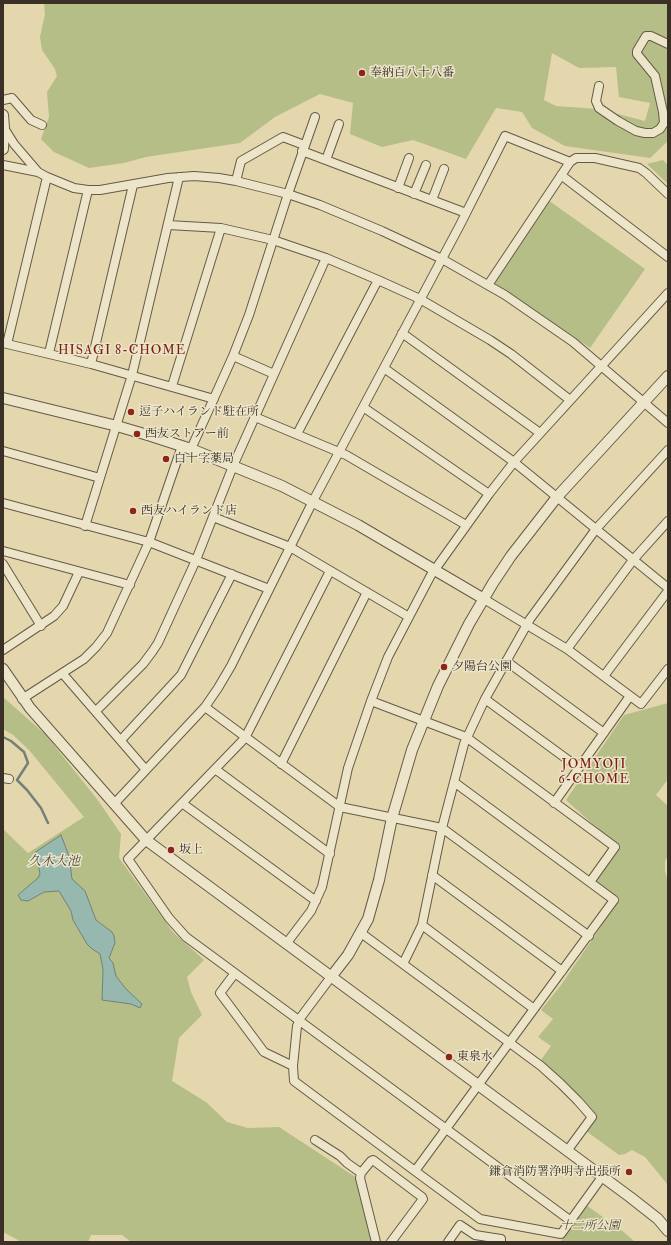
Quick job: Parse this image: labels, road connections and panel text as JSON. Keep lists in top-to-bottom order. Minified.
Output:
{"districts":["HISAGI 8-CHOME","JOMYOJI 6-CHOME"],"water":["久木大池"],"parks":["十二所公園"],"places":["奉納百八十八番","逗子ハイランド駐在所","西友ストアー前","白十字薬局","西友ハイランド店","夕陽台公園","坂上","東泉水","鎌倉消防署浄明寺出張所"]}
